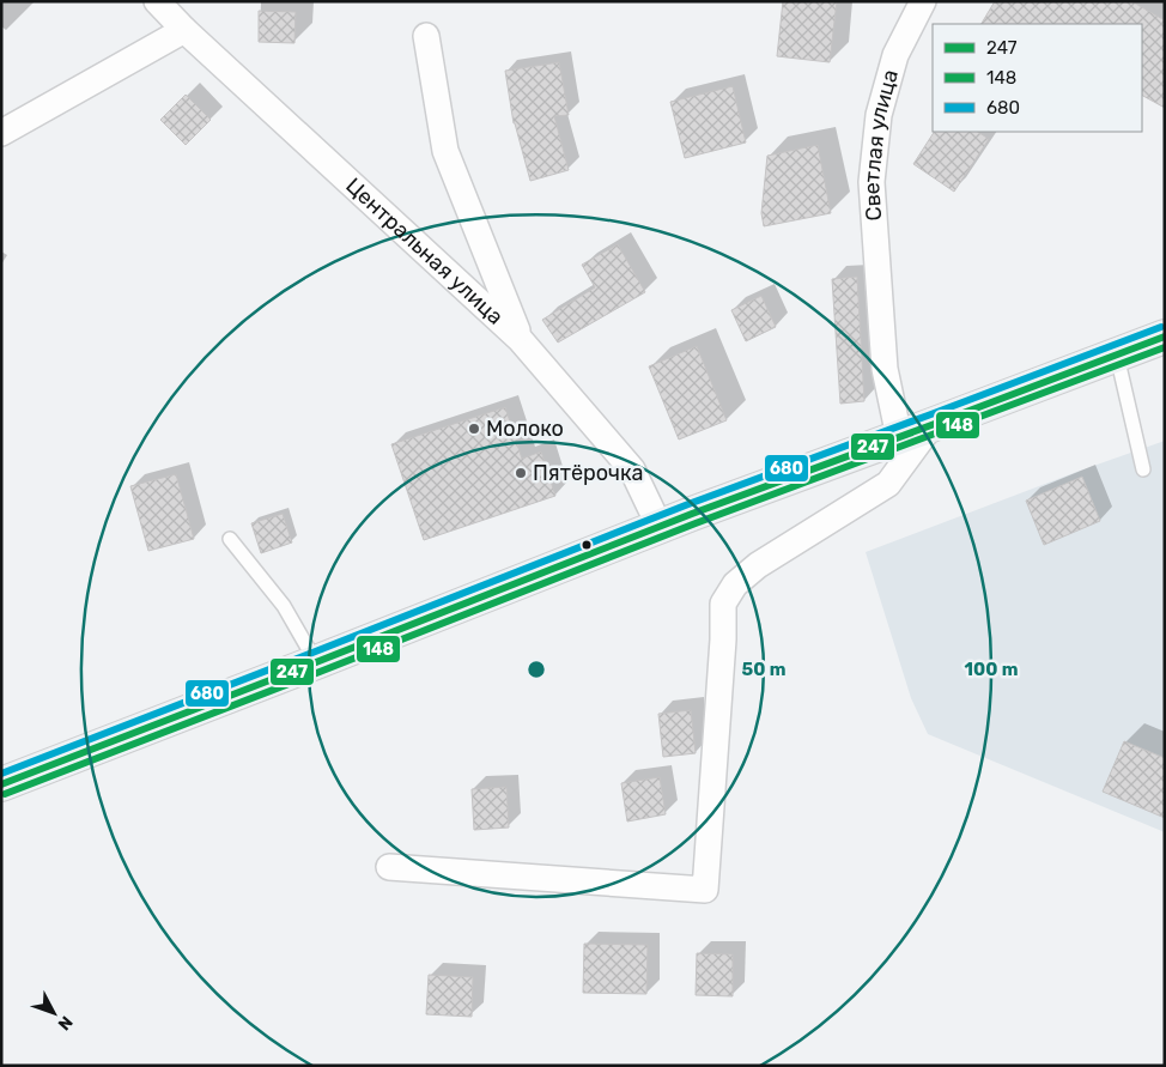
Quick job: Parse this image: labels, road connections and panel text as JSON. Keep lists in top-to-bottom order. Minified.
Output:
{"streets":{"street":["Светлая улица","Центральная улица"]},"places":["Молоко","Пятёрочка"],"lines":["transit line 680","transit line 247","transit line 148"],"legend":["247","148","680"],"north":"bottom right","rings":["50 m","100 m"]}
